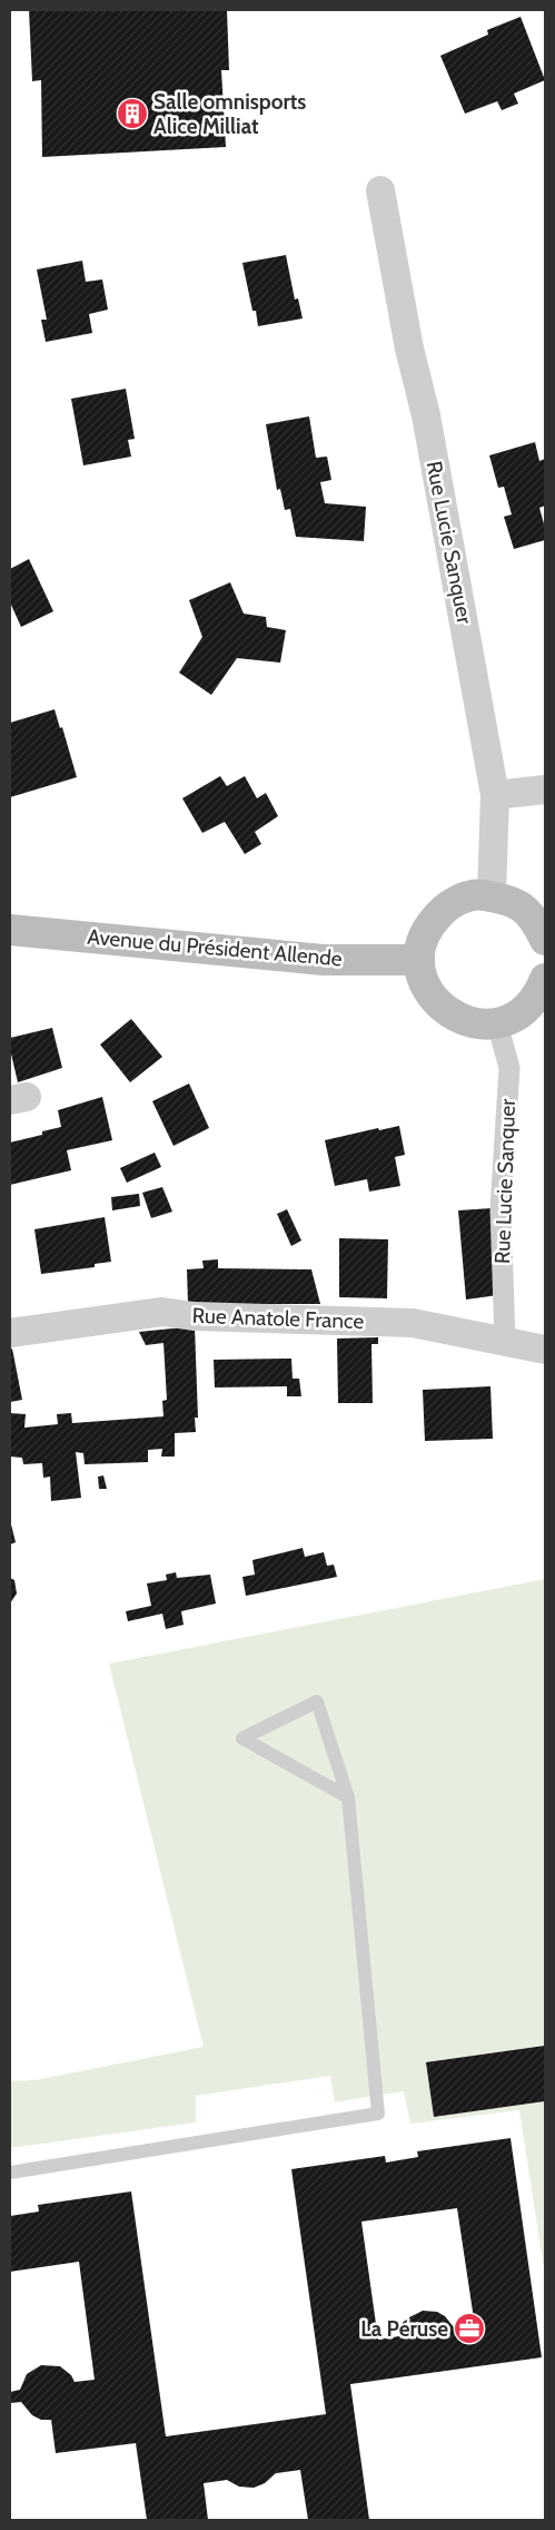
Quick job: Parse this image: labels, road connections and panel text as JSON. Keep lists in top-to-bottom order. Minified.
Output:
{"streets":{"main road":["Avenue du Président Allende"],"street":["Rue Lucie Sanquer","Rue Anatole France"]},"crossings":[["Rue Lucie Sanquer","Rue Anatole France"]],"places":{"building":["Salle omnisports Alice Milliat"],"office":["La Péruse"]}}
